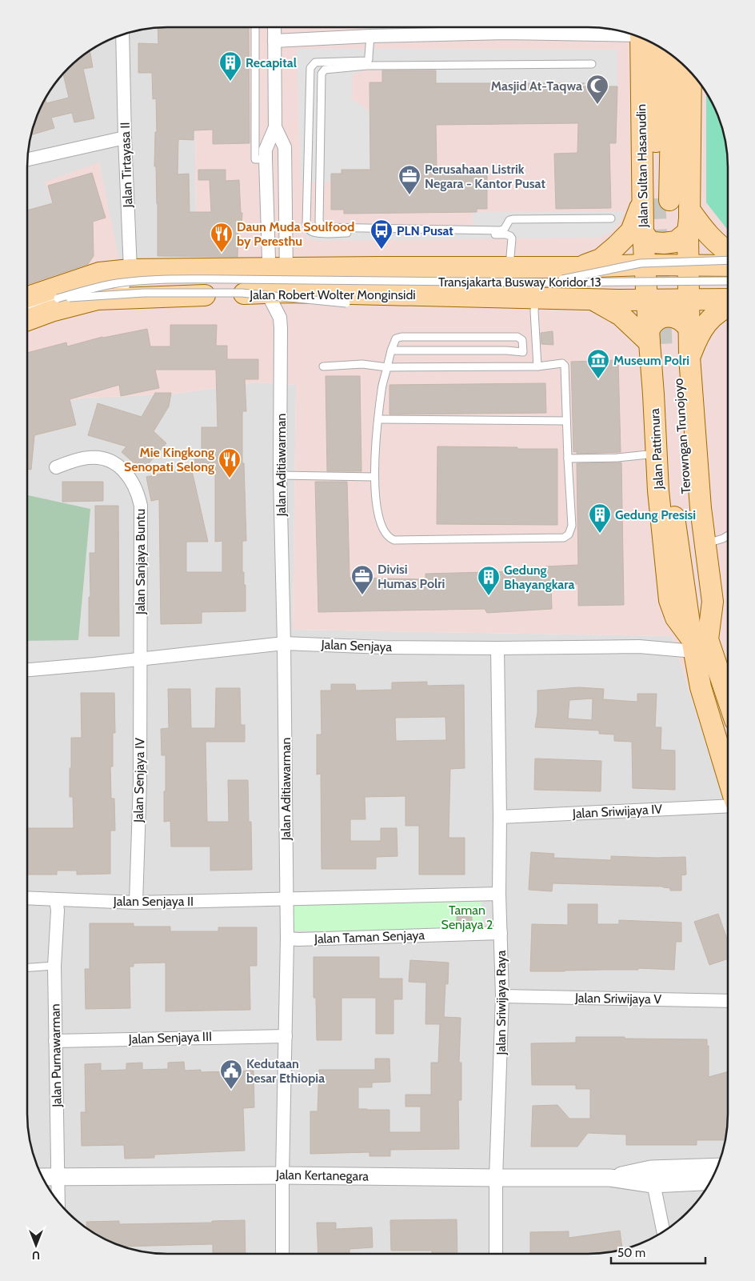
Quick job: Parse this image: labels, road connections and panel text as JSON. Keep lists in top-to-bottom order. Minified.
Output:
{"streets":{"main road":["Jalan Sultan Hasanudin","Jalan Robert Wolter Monginsidi","Terowngan Trunojoyo","Jalan Pattimura"],"street":["Jalan Tirtayasa II","Jalan Aditiawarman","Jalan Sanjaya Buntu","Jalan Senjaya","Jalan Senjaya IV","Jalan Sriwijaya IV","Jalan Senjaya II","Jalan Taman Senjaya","Jalan Sriwijaya V","Jalan Sriwijaya Raya","Jalan Senjaya III","Jalan Purnawarman","Jalan Kertanegara"],"lane":["Transjakarta Busway Koridor 13"]},"crossings":[["Jalan Tirtayasa II","Jalan Robert Wolter Monginsidi"],["Jalan Sultan Hasanudin","Jalan Robert Wolter Monginsidi"],["Jalan Sultan Hasanudin","Jalan Pattimura"],["Transjakarta Busway Koridor 13","Jalan Robert Wolter Monginsidi"],["Jalan Robert Wolter Monginsidi","Jalan Pattimura"],["Jalan Robert Wolter Monginsidi","Jalan Aditiawarman"],["Terowngan Trunojoyo","Jalan Pattimura"],["Terowngan Trunojoyo","Jalan Senjaya"],["Jalan Pattimura","Jalan Senjaya"],["Jalan Aditiawarman","Jalan Senjaya"],["Jalan Aditiawarman","Jalan Senjaya II"],["Jalan Aditiawarman","Jalan Taman Senjaya"],["Jalan Aditiawarman","Jalan Senjaya III"],["Jalan Aditiawarman","Jalan Kertanegara"],["Jalan Sanjaya Buntu","Jalan Senjaya"],["Jalan Sanjaya Buntu","Jalan Senjaya IV"],["Jalan Senjaya","Jalan Senjaya IV"],["Jalan Senjaya","Jalan Sriwijaya Raya"],["Jalan Senjaya IV","Jalan Senjaya II"],["Jalan Sriwijaya IV","Jalan Sriwijaya Raya"],["Jalan Senjaya II","Jalan Purnawarman"],["Jalan Taman Senjaya","Jalan Sriwijaya Raya"],["Jalan Sriwijaya V","Jalan Sriwijaya Raya"],["Jalan Sriwijaya Raya","Jalan Kertanegara"],["Jalan Senjaya III","Jalan Purnawarman"],["Jalan Purnawarman","Jalan Kertanegara"]],"parks":["Taman Senjaya 2"],"places":{"building":["Recapital","Gedung Presisi","Gedung Bhayangkara"],"mosque":["Masjid At-Taqwa"],"office":["Perusahaan Listrik Negara - Kantor Pusat","Divisi Humas Polri"],"bus stop":["PLN Pusat"],"restaurant":["Daun Muda Soulfood by Peresthu","Mie Kingkong Senopati Selong"],"museum":["Museum Polri"],"public building":["Kedutaan besar Ethiopia"]},"scale_bar":"50 m","north":"bottom"}
